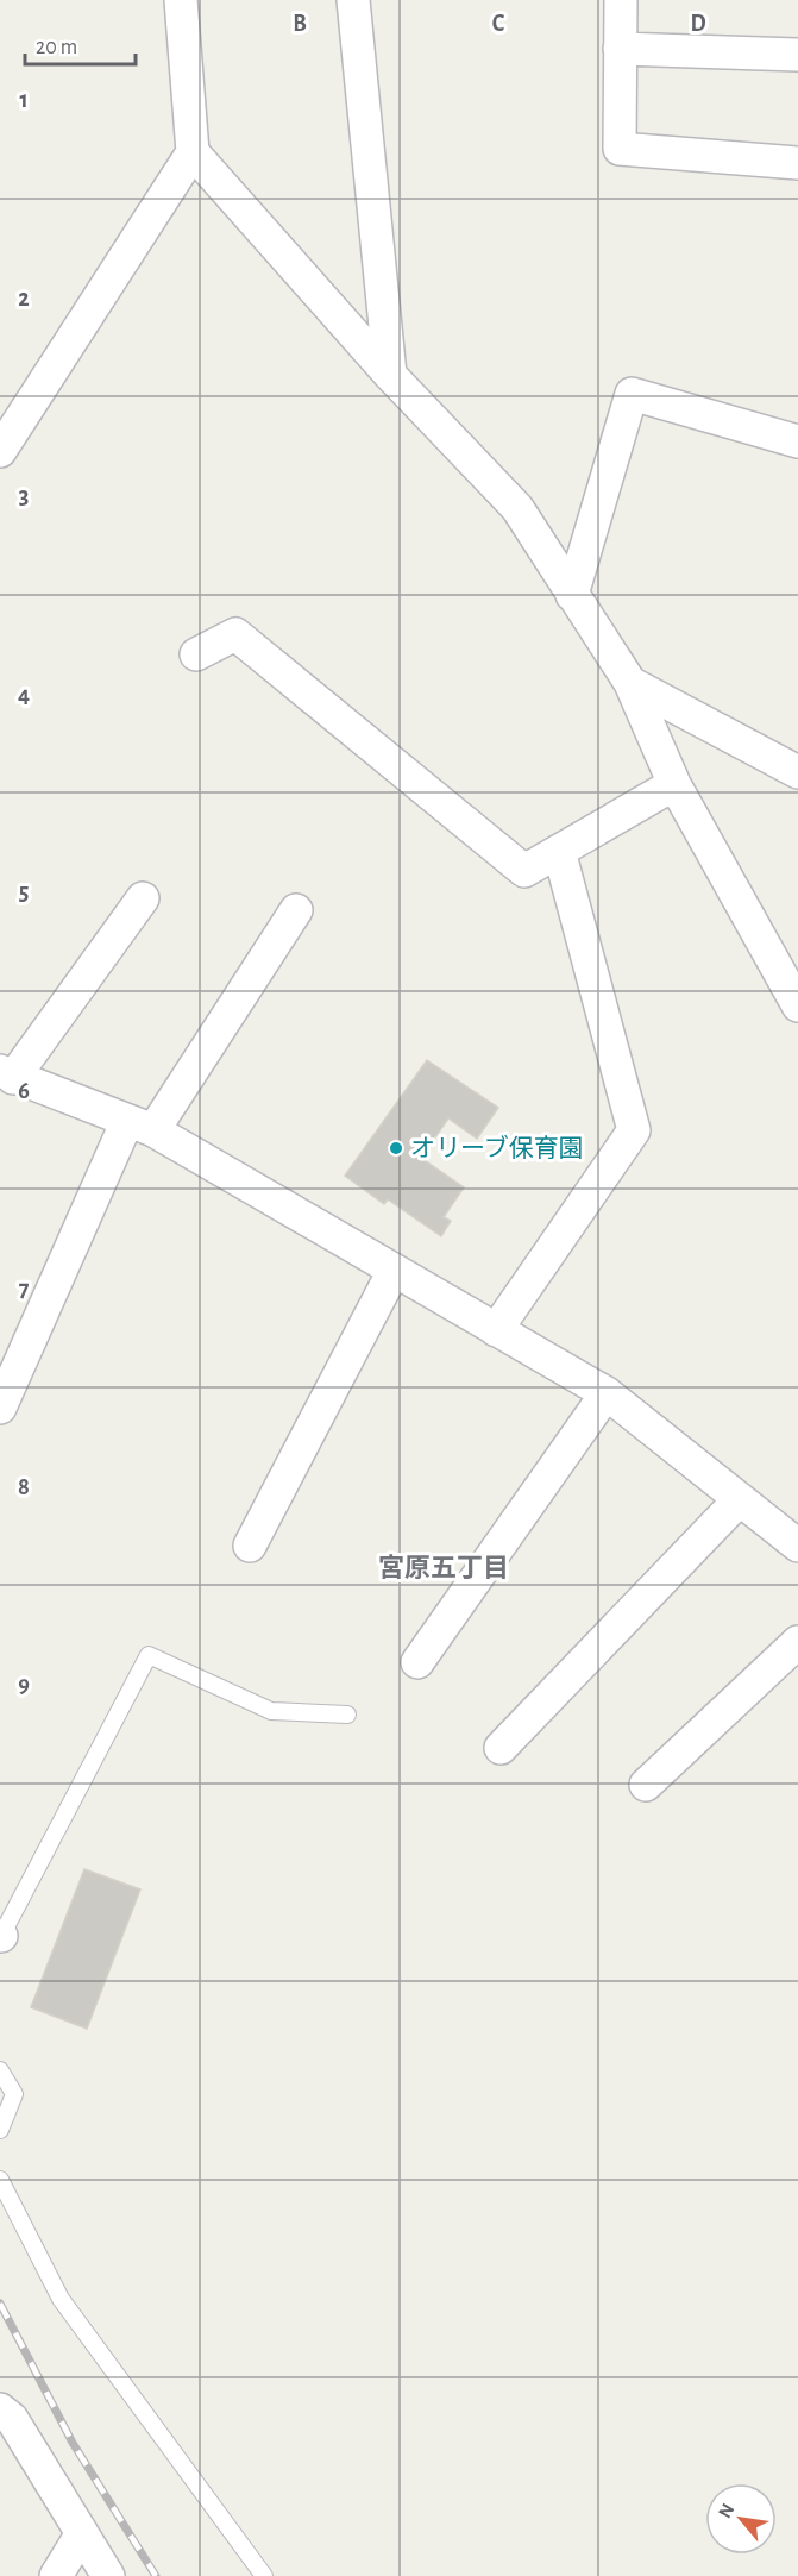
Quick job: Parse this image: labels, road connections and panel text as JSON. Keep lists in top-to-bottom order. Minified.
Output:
{"districts":["宮原五丁目"],"places":["オリーブ保育園"],"scale_bar":"20 m","north":"top left","grid":{"columns":["B","C","D"],"rows":["1","2","3","4","5","6","7","8","9"]}}
